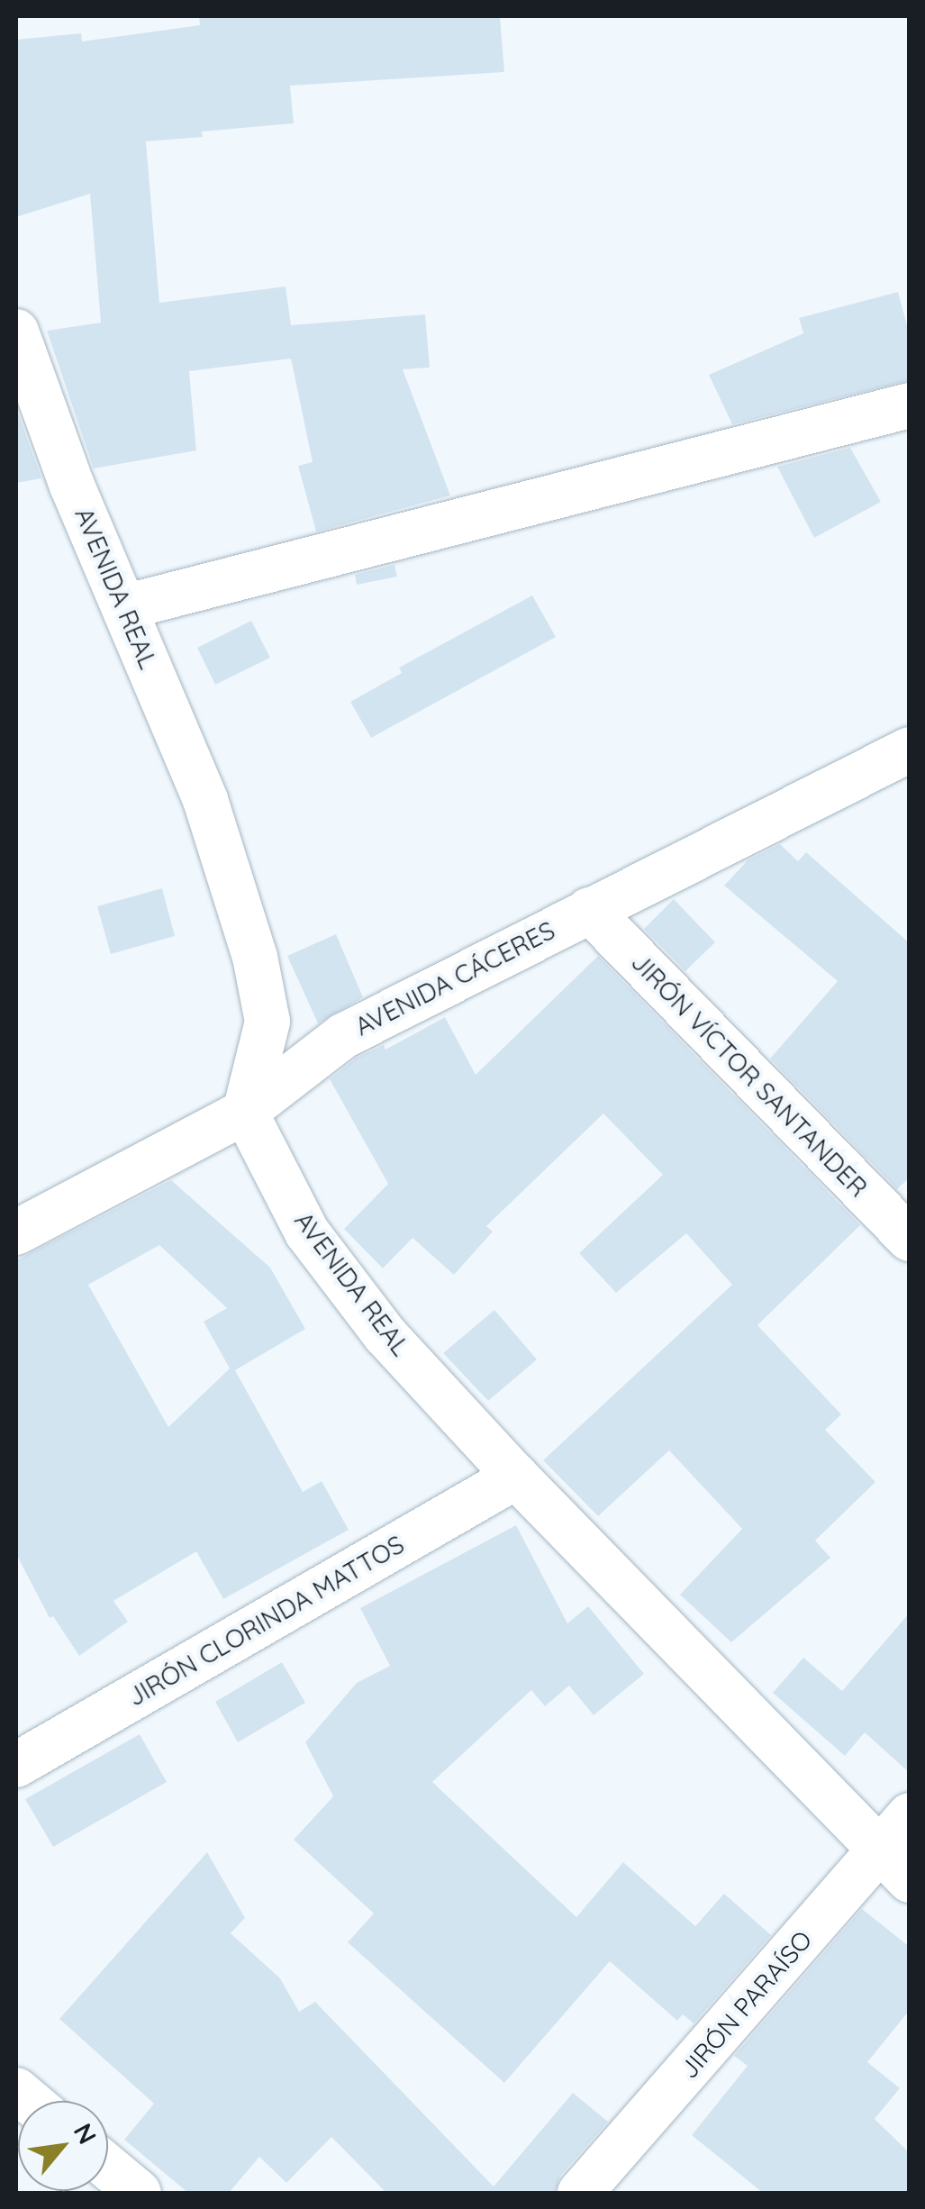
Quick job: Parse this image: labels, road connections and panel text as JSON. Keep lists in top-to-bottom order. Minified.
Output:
{"streets":{"street":["AVENIDA REAL","AVENIDA CÁCERES","JIRÓN VÍCTOR SANTANDER","JIRÓN CLORINDA MATTOS","JIRÓN PARAÍSO"]},"crossings":[["AVENIDA REAL","AVENIDA CÁCERES"],["AVENIDA REAL","JIRÓN CLORINDA MATTOS"],["AVENIDA REAL","JIRÓN PARAÍSO"],["AVENIDA CÁCERES","JIRÓN VÍCTOR SANTANDER"]],"north":"top right"}
